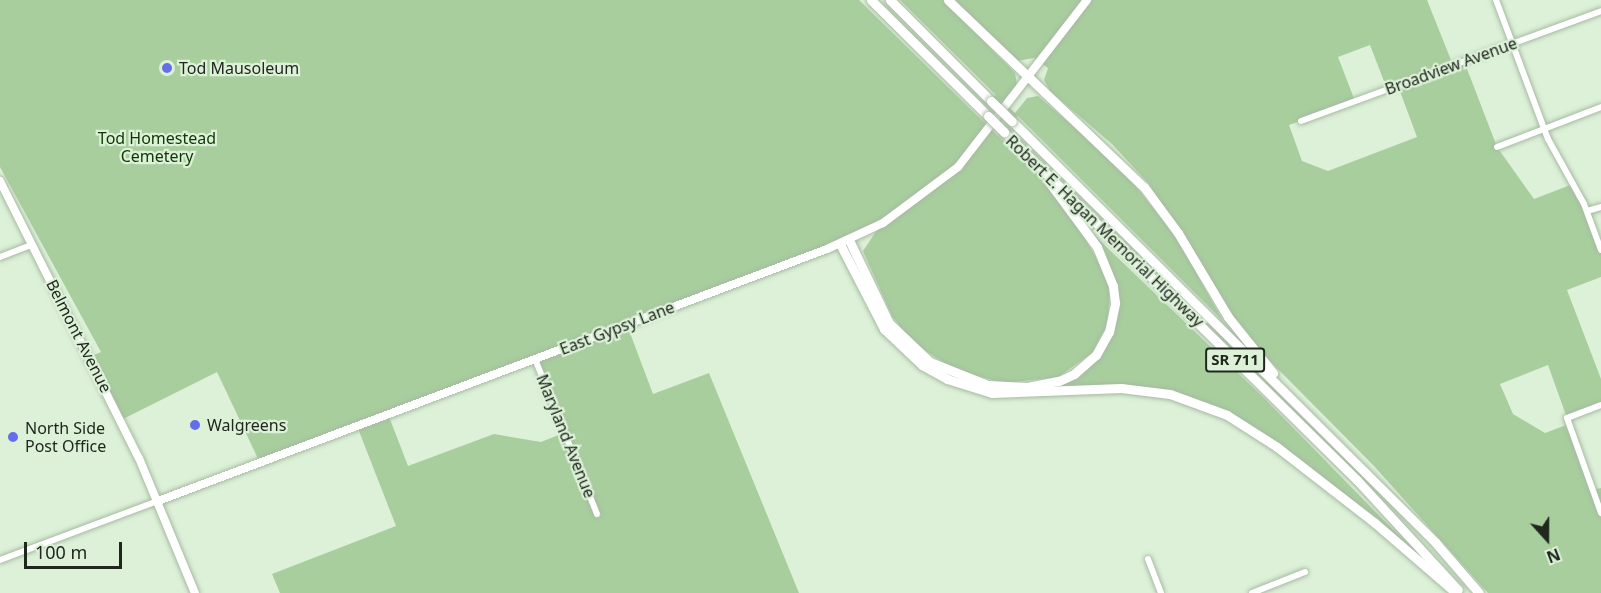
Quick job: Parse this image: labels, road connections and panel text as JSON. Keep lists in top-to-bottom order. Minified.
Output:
{"streets":{"highway":["Robert E. Hagan Memorial Highway","SR 711"],"main road":["East Gypsy Lane","Belmont Avenue"],"street":["Broadview Avenue","Maryland Avenue"]},"crossings":[["East Gypsy Lane","Belmont Avenue"],["East Gypsy Lane","Maryland Avenue"]],"parks":["Tod Homestead Cemetery"],"places":["Tod Mausoleum","Walgreens","North Side Post Office"],"scale_bar":"100 m","north":"bottom"}
